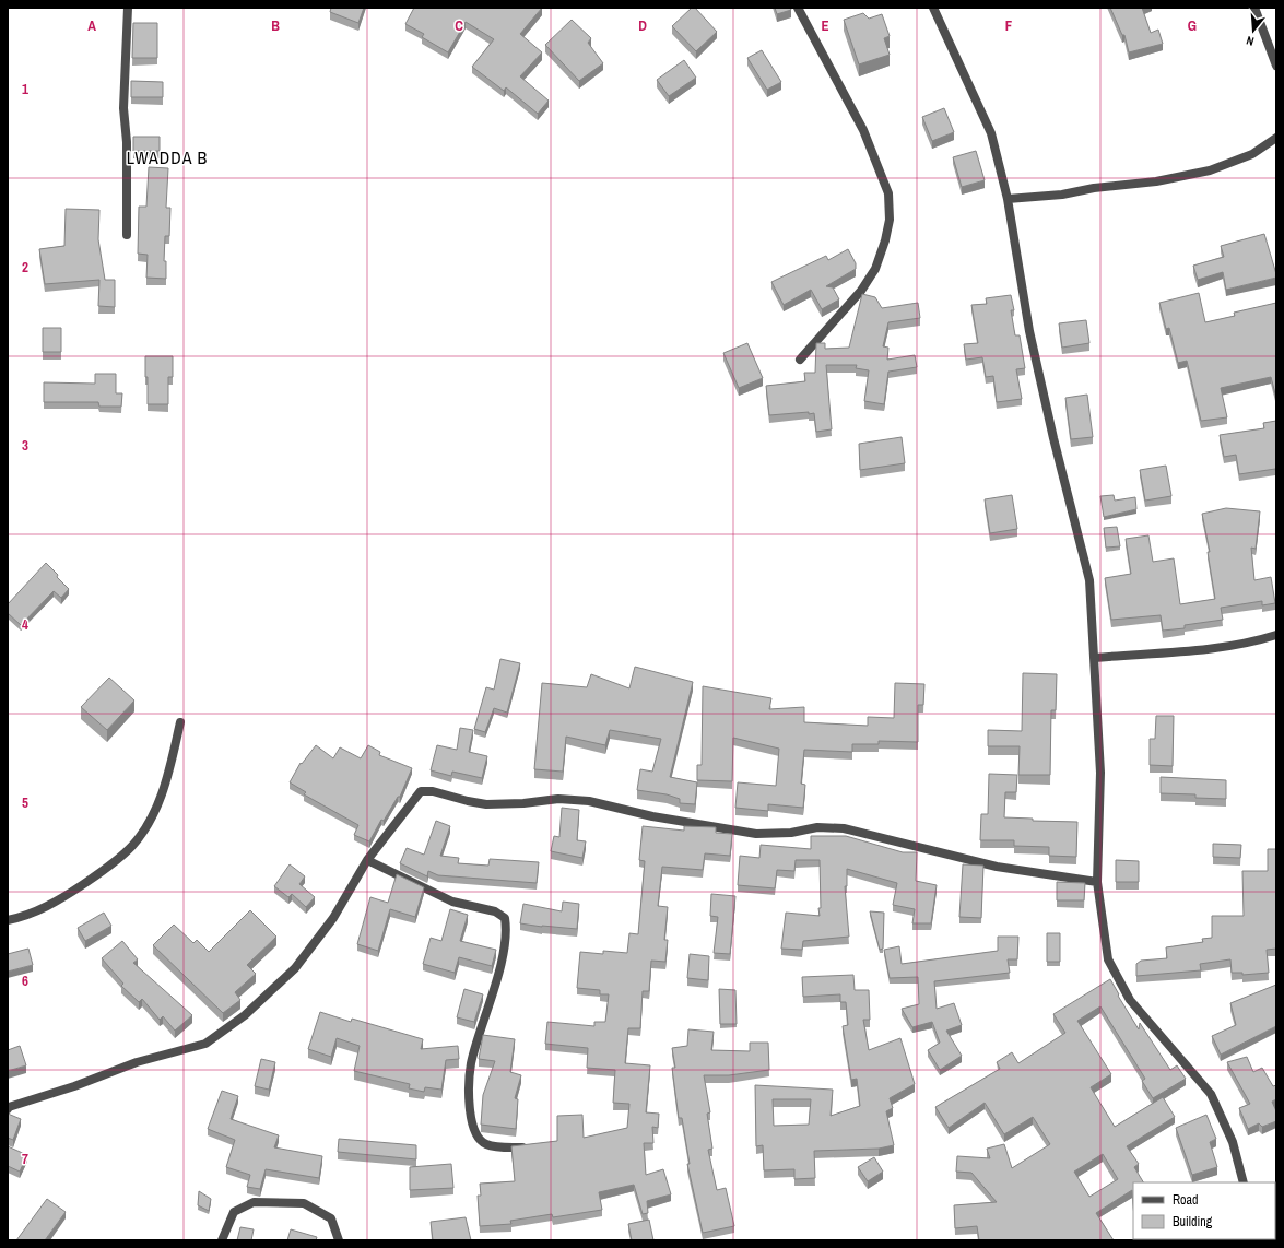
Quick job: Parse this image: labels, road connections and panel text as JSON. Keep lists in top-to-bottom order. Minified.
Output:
{"districts":["LWADDA B"],"legend":["Road","Building"],"north":"bottom","grid":{"columns":["A","B","C","D","E","F","G"],"rows":["1","2","3","4","5","6","7"]}}
